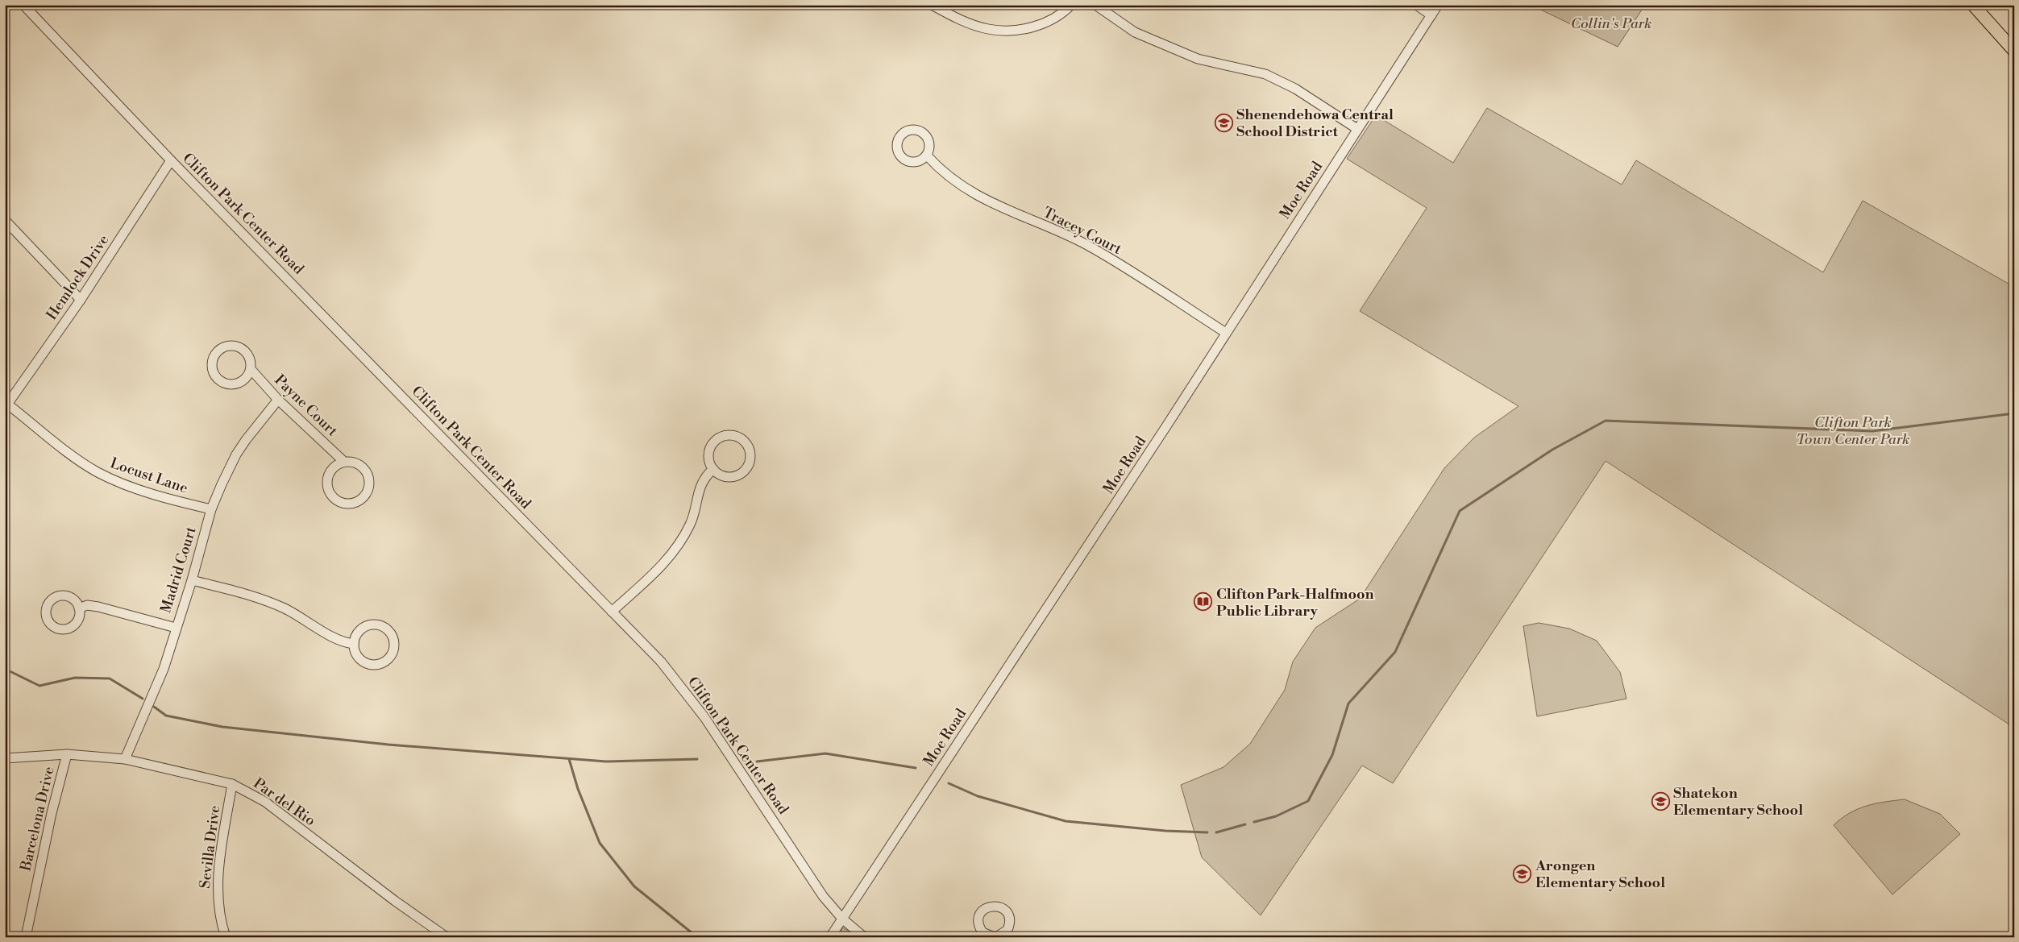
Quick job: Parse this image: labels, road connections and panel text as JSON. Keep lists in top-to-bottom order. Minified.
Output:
{"streets":{"street":["Moe Road","Clifton Park Center Road","Tracey Court","Hemlock Drive","Payne Court","Locust Lane","Madrid Court","Par del Rio","Barcelona Drive","Sevilla Drive"]},"crossings":[["Moe Road","Clifton Park Center Road"],["Moe Road","Tracey Court"],["Clifton Park Center Road","Hemlock Drive"],["Hemlock Drive","Locust Lane"],["Payne Court","Madrid Court"],["Locust Lane","Madrid Court"],["Madrid Court","Par del Rio"],["Par del Rio","Barcelona Drive"],["Par del Rio","Sevilla Drive"]],"parks":["Collin's Park","Clifton Park Town Center Park"],"places":{"school or university":["Shenendehowa Central School District","Shatekon Elementary School","Arongen Elementary School"],"library":["Clifton Park-Halfmoon Public Library"]}}
